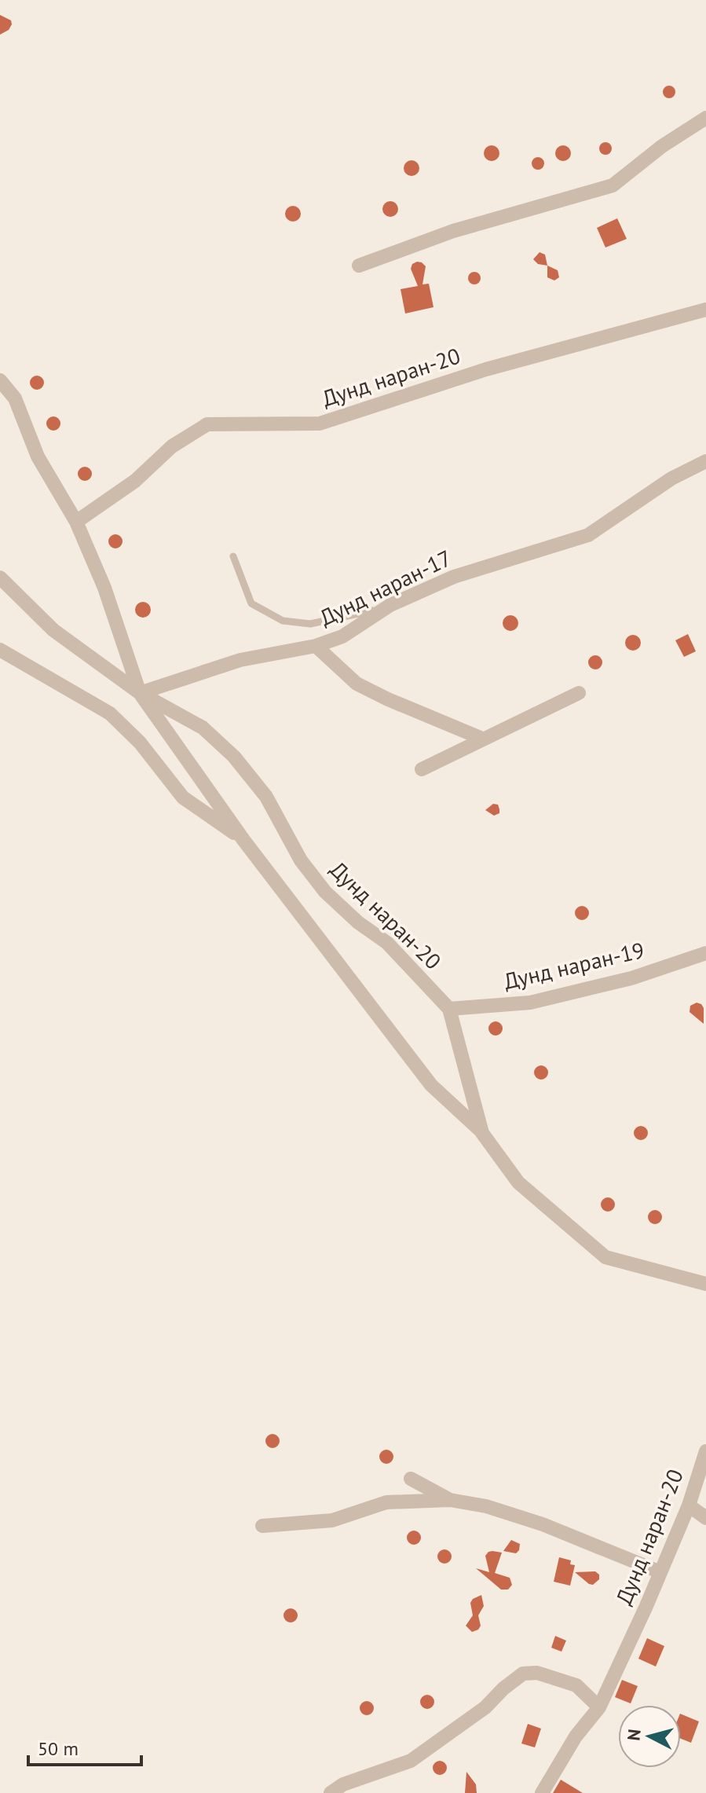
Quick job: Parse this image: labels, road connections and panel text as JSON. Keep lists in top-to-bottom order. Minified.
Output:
{"streets":{"street":["Дунд наран-20","Дунд наран-17","Дунд наран-19"]},"crossings":[["Дунд наран-20","Дунд наран-17"],["Дунд наран-20","Дунд наран-19"]],"scale_bar":"50 m","north":"left"}
